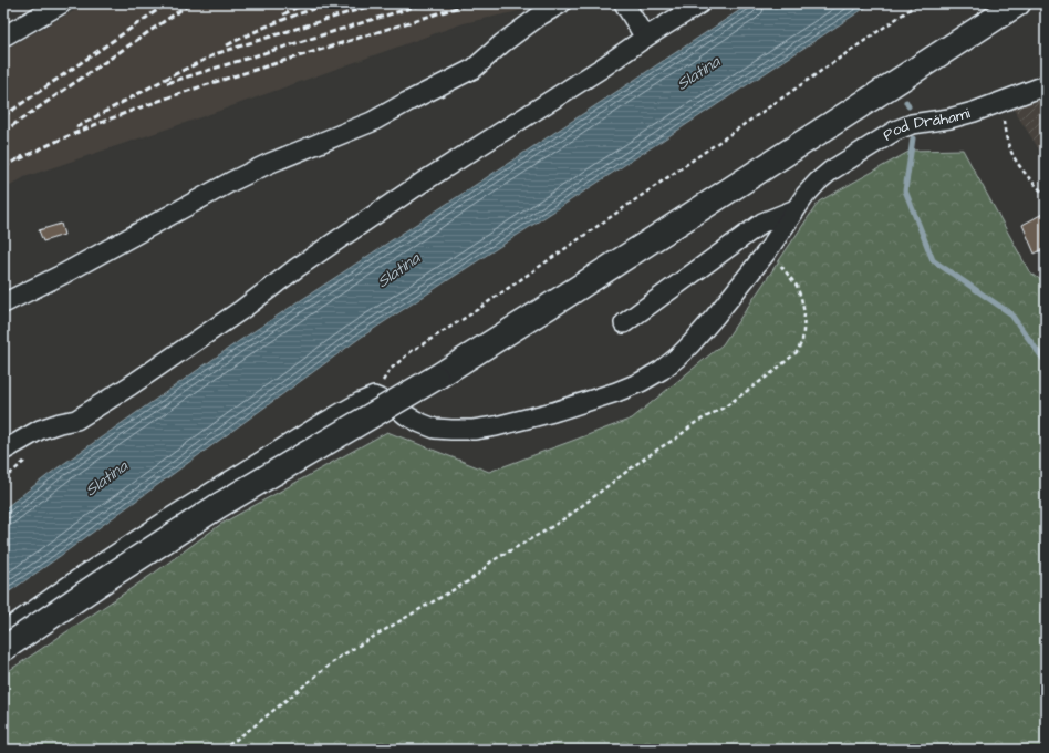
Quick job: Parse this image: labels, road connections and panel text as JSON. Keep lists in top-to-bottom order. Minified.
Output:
{"streets":{"street":["Pod Dráhami"]},"water":["Slatina"]}
